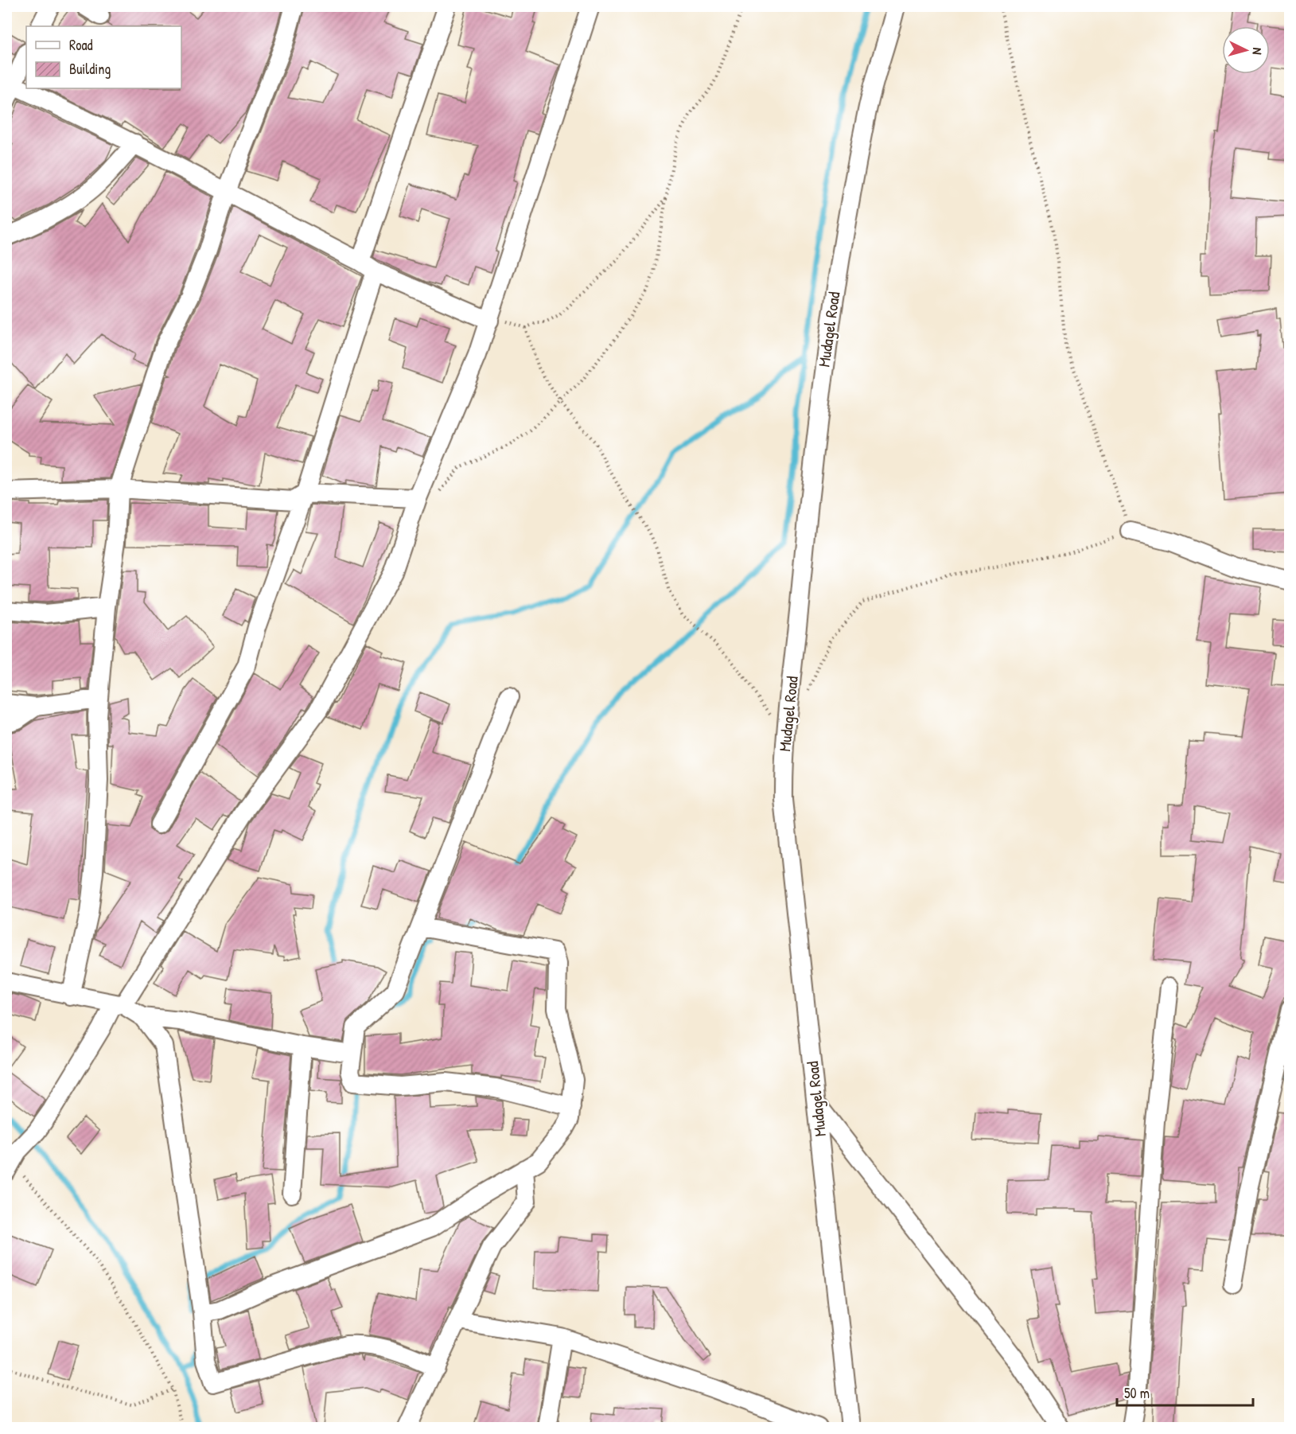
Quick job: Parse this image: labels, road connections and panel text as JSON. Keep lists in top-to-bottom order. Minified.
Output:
{"streets":{"street":["Mudagel Road"]},"legend":["Road","Building"],"scale_bar":"50 m","north":"right"}
